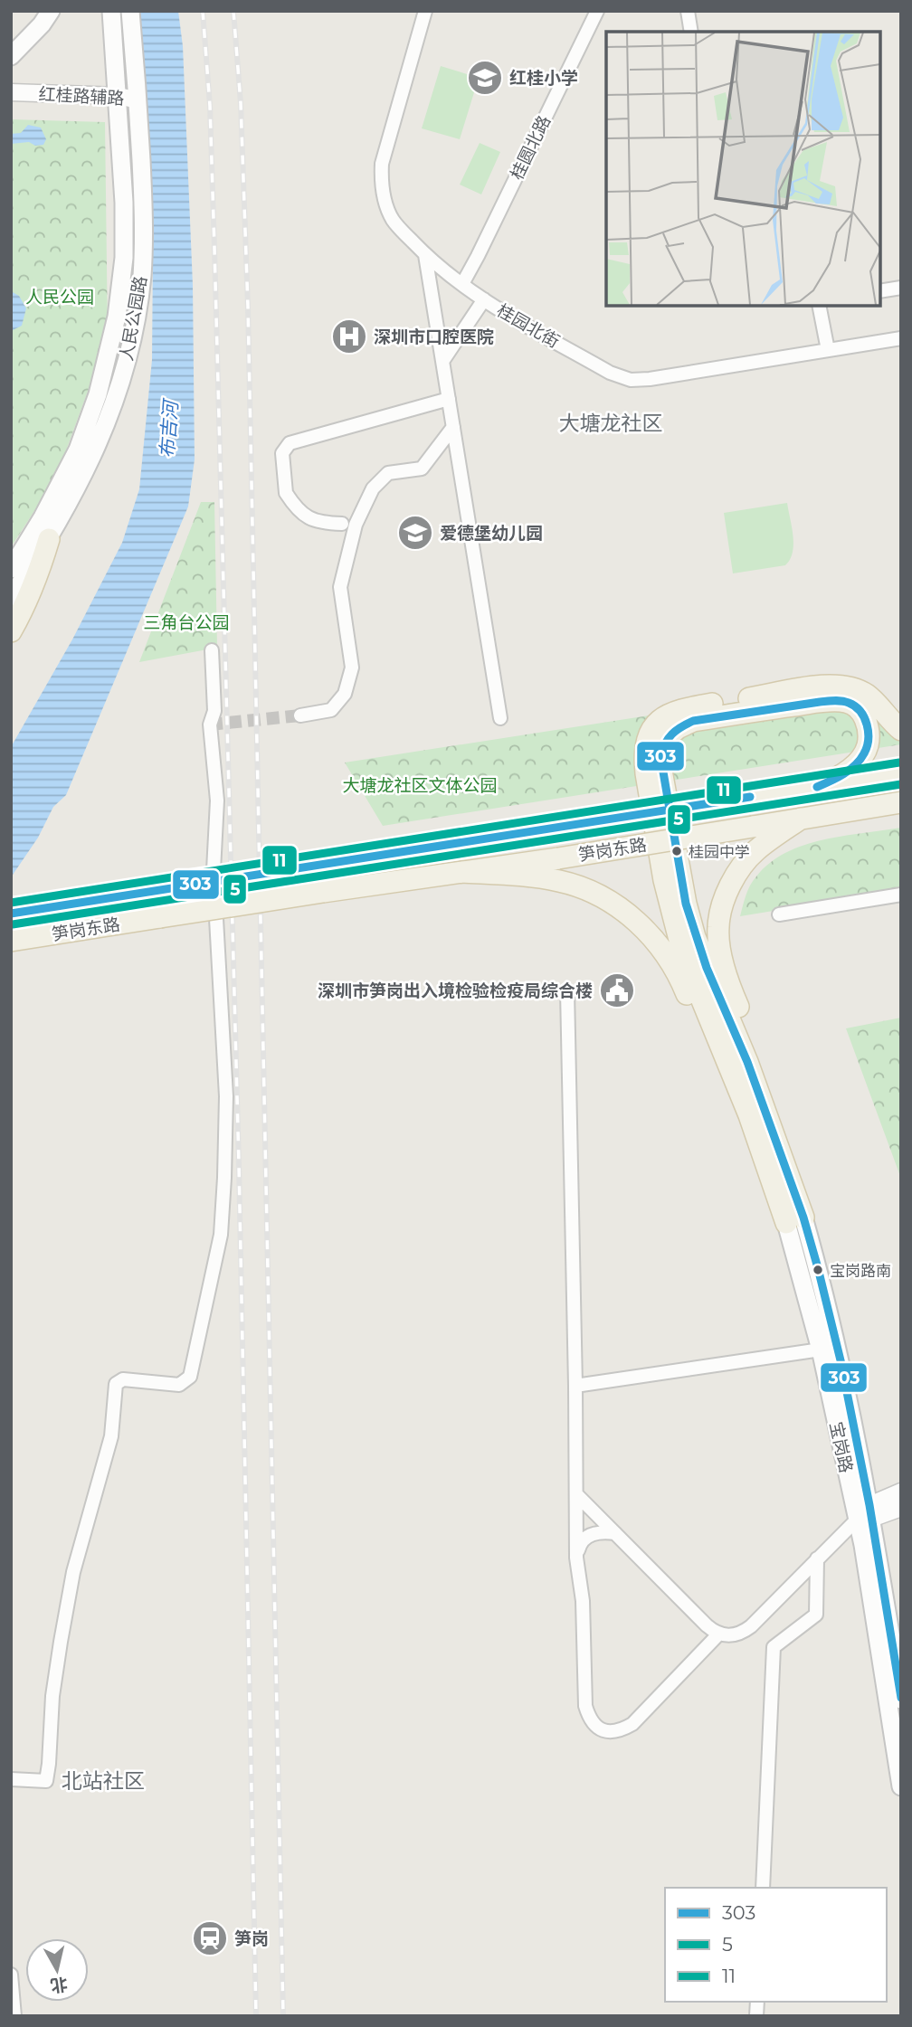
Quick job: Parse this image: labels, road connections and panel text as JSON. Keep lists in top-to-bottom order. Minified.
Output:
{"streets":{"main road":["人民公园路","笋岗东路","宝岗路"],"street":["红桂路辅路","桂圆北路","桂园北街"]},"crossings":[["红桂路辅路","人民公园路"],["桂圆北路","桂园北街"]],"districts":["大塘龙社区","北站社区"],"water":["布吉河"],"parks":["人民公园","三角台公园","大塘龙社区文体公园"],"places":{"school or university":["红桂小学","爱德堡幼儿园"],"hospital":["深圳市口腔医院"],"other":["桂园中学","宝岗路南"],"public building":["深圳市笋岗出入境检验检疫局综合楼"],"station":["笋岗"]},"lines":["transit line 303","transit line 11","transit line 5"],"legend":["303","5","11"],"north":"bottom"}
